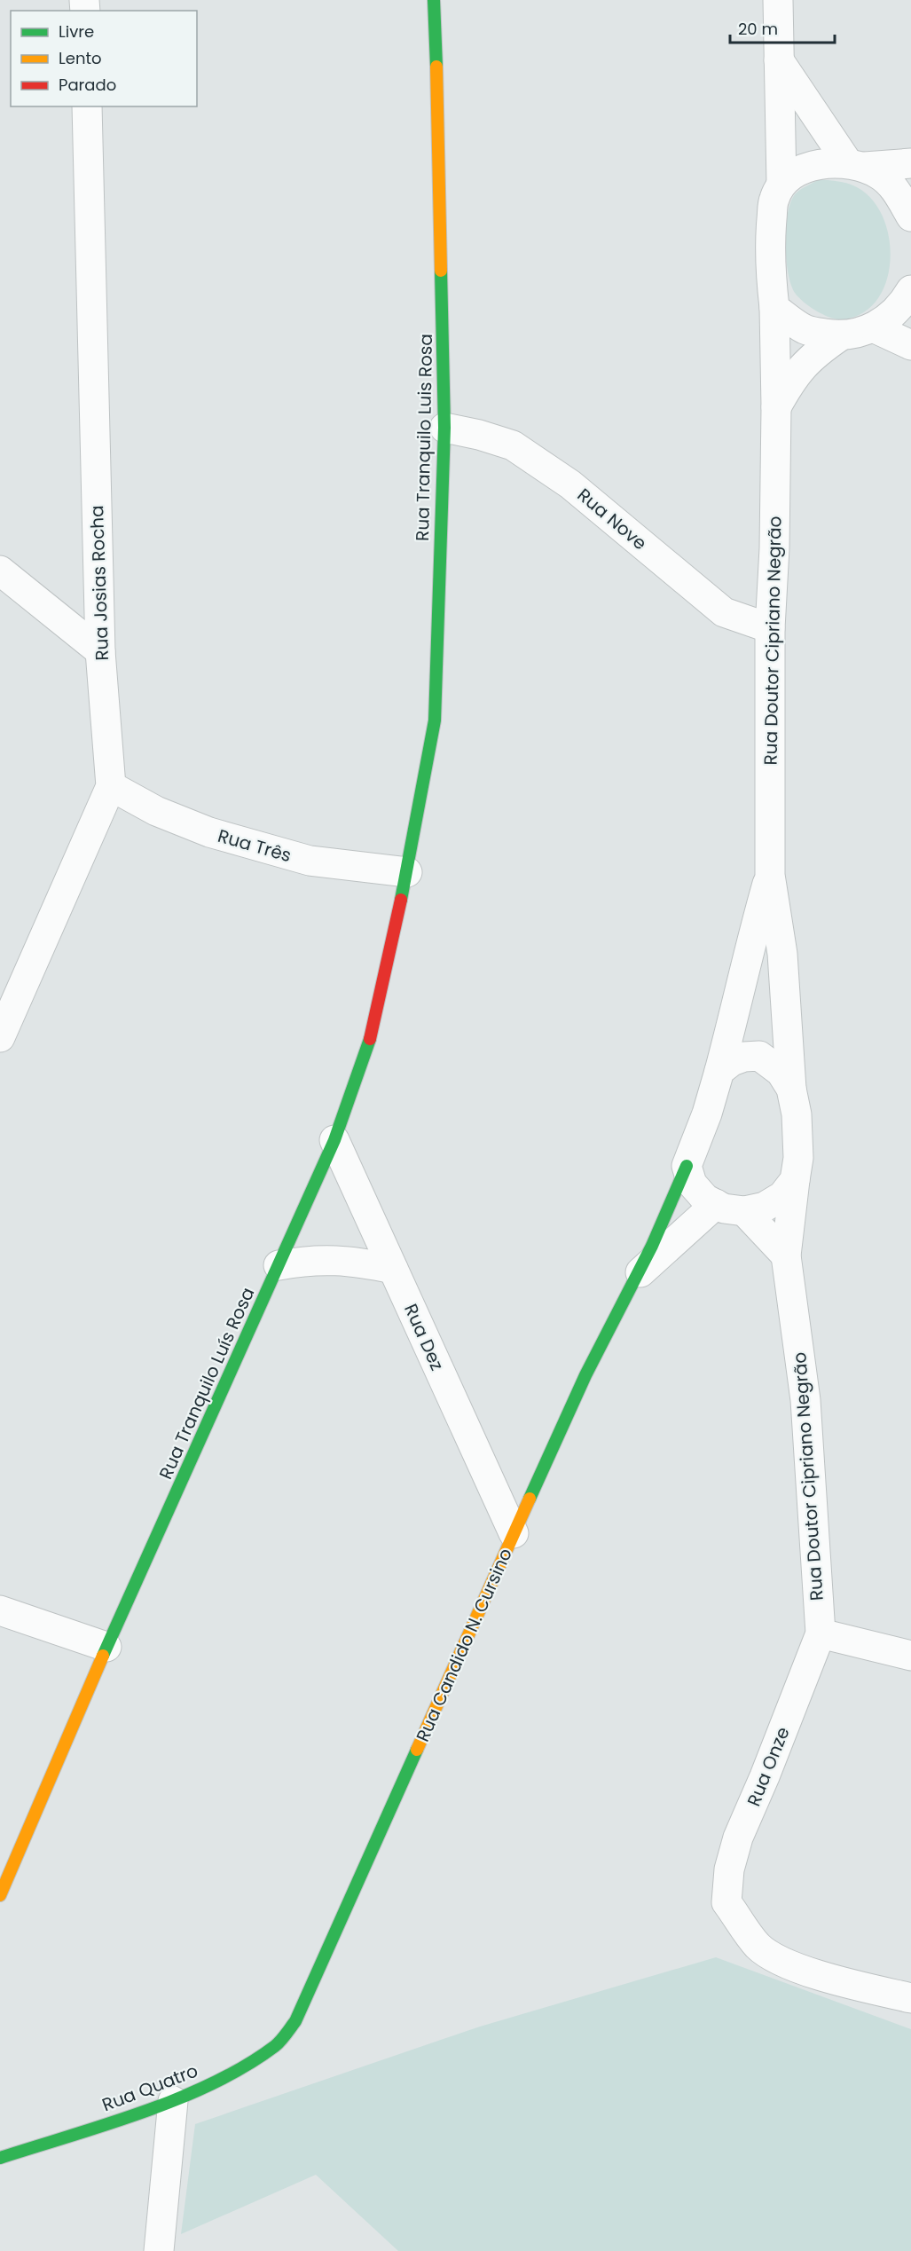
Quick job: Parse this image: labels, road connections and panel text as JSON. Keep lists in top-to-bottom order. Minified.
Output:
{"streets":{"street":["Rua Tranquilo Luis Rosa","Rua Nove","Rua Josias Rocha","Rua Doutor Cipriano Negrão","Rua Três","Rua Dez","Rua Tranquilo Luís Rosa","Rua Candido N. Cursino","Rua Onze","Rua Quatro"]},"crossings":[["Rua Tranquilo Luis Rosa","Rua Nove"],["Rua Tranquilo Luis Rosa","Rua Três"],["Rua Tranquilo Luis Rosa","Rua Tranquilo Luís Rosa"],["Rua Nove","Rua Doutor Cipriano Negrão"],["Rua Josias Rocha","Rua Três"],["Rua Doutor Cipriano Negrão","Rua Candido N. Cursino"],["Rua Doutor Cipriano Negrão","Rua Onze"],["Rua Três","Rua Tranquilo Luís Rosa"],["Rua Dez","Rua Tranquilo Luís Rosa"],["Rua Dez","Rua Candido N. Cursino"],["Rua Candido N. Cursino","Rua Quatro"]],"legend":["Livre","Lento","Parado"],"scale_bar":"20 m"}
